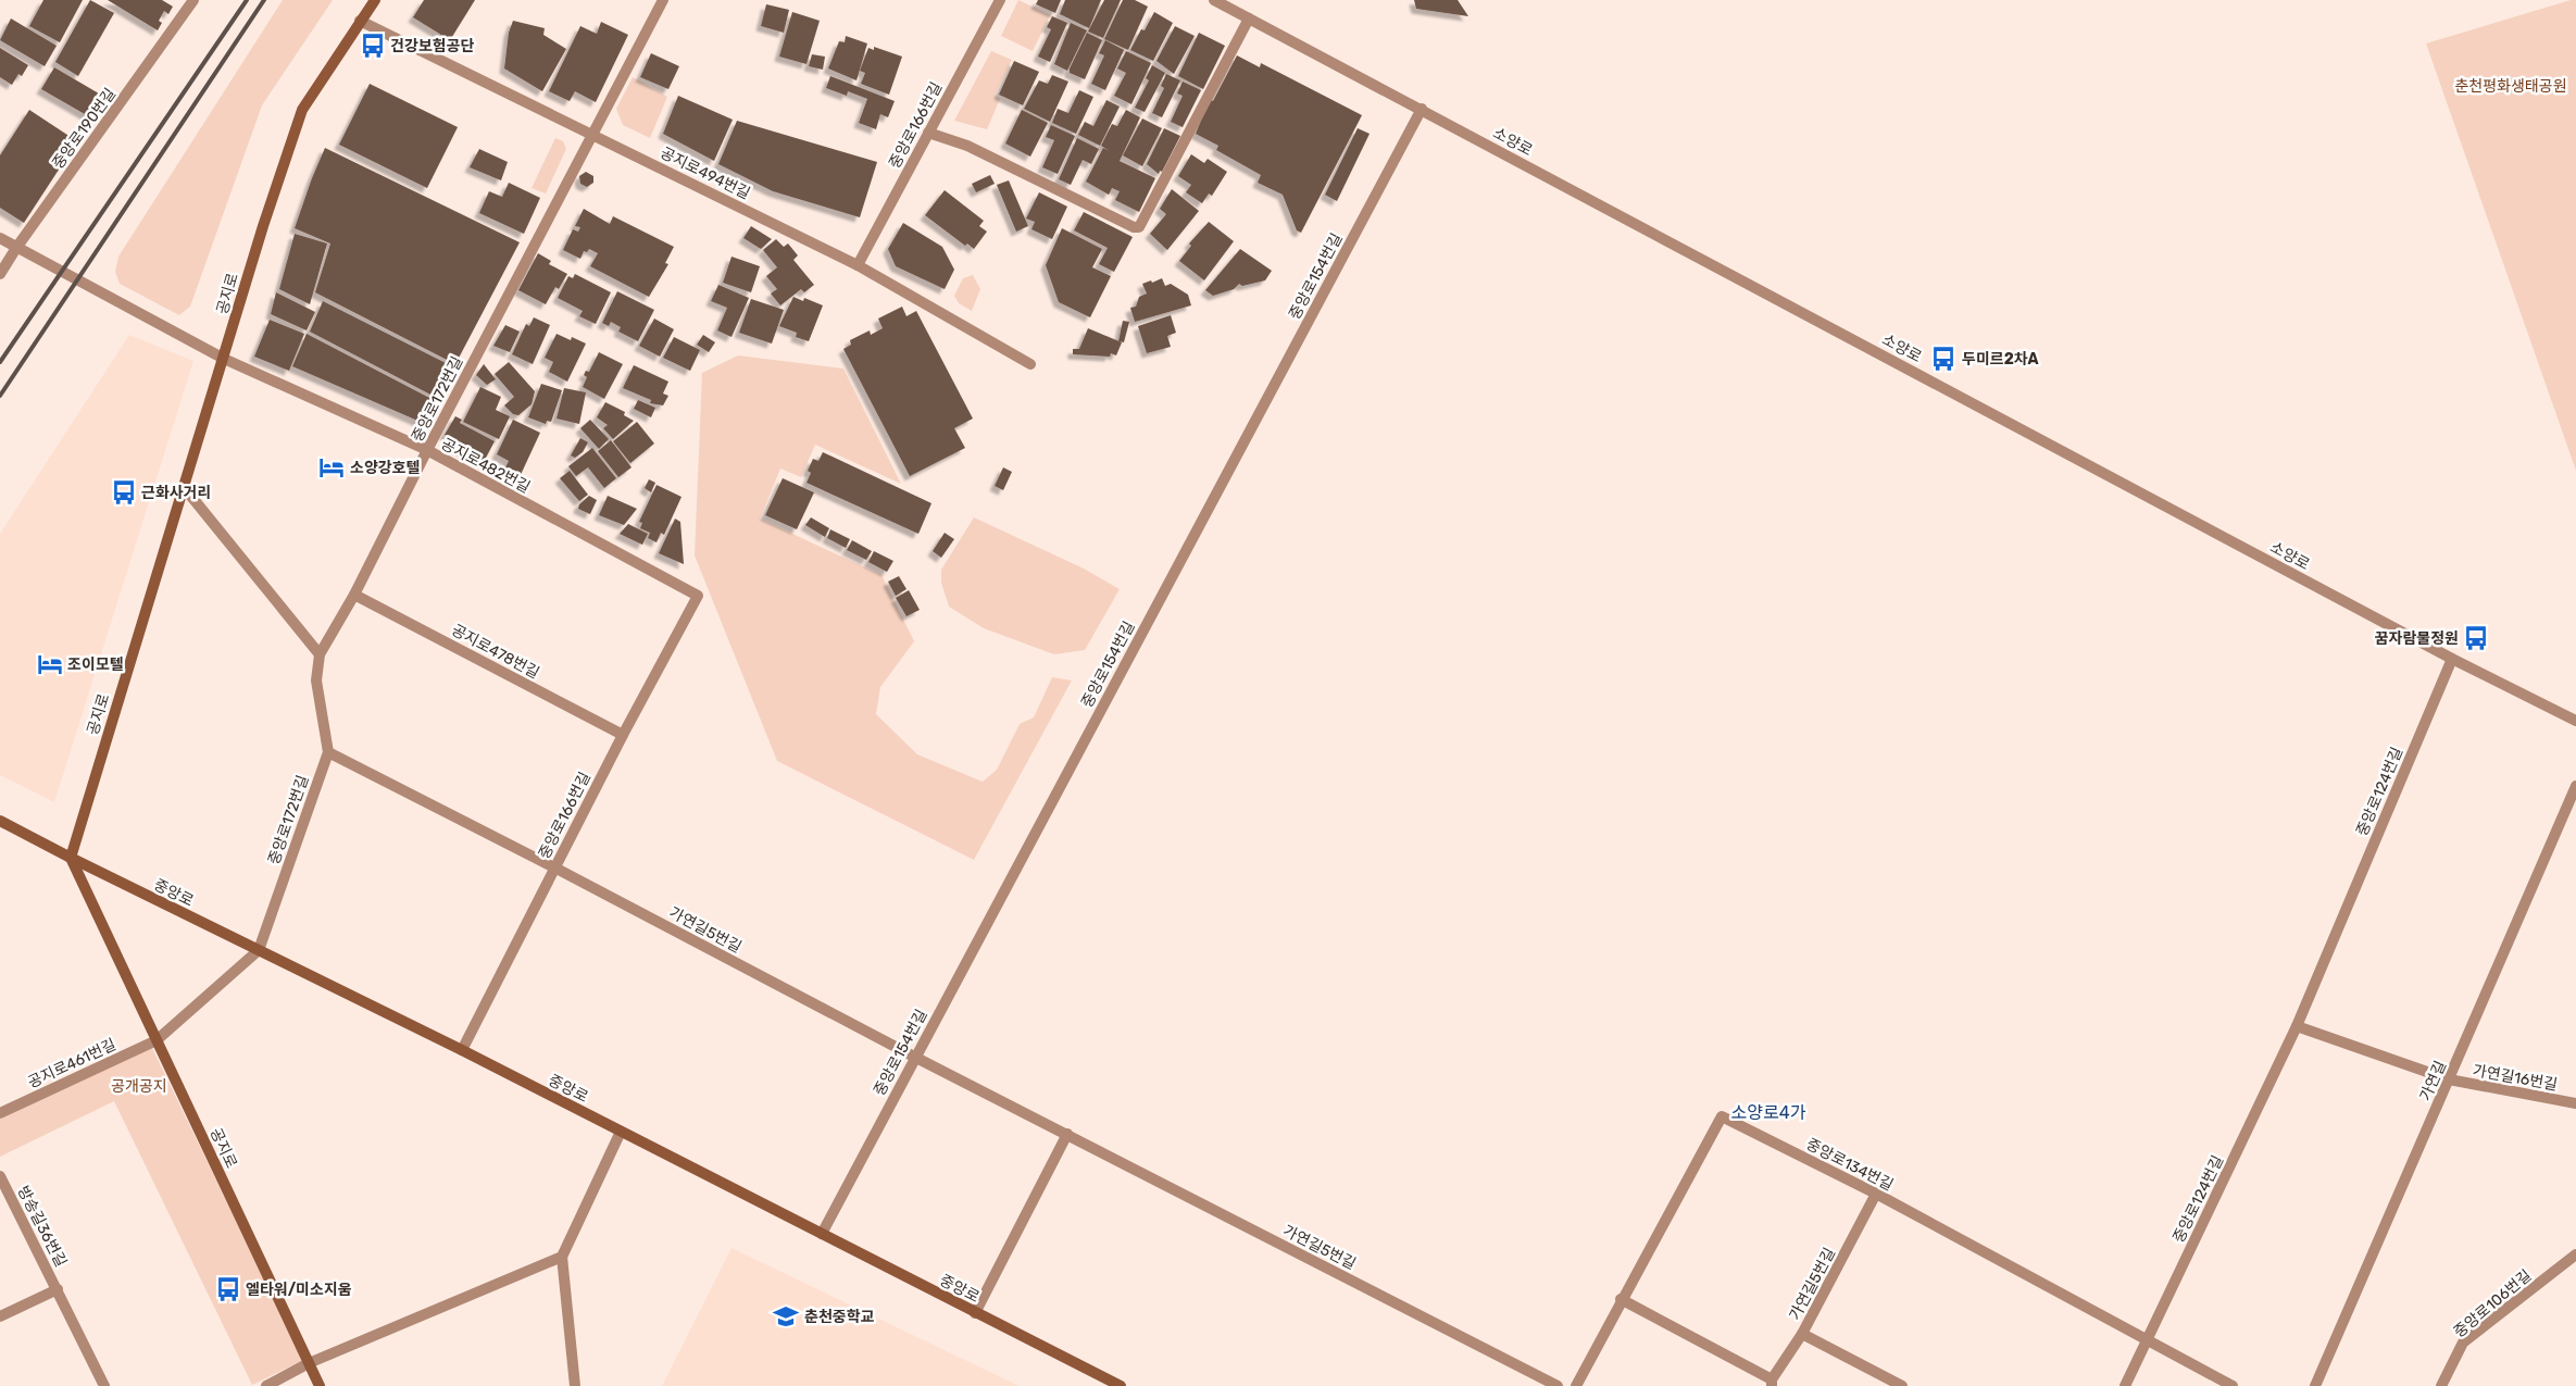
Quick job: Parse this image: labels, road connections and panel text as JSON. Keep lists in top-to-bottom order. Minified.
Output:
{"streets":{"street":["중앙로166번길","중앙로190번길","소양로","공지로494번길","중앙로154번길","공지로","중앙로172번길","공지로482번길","공지로478번길","중앙로124번길","중앙로","가연길5번길","공지로461번길","가연길16번길","가연길","중앙로134번길","방송길36번길","중앙로106번길"]},"crossings":[["중앙로166번길","공지로494번길"],["중앙로166번길","공지로482번길"],["중앙로166번길","공지로478번길"],["중앙로166번길","중앙로"],["중앙로166번길","가연길5번길"],["중앙로190번길","공지로482번길"],["소양로","중앙로154번길"],["소양로","중앙로124번길"],["공지로494번길","공지로"],["공지로494번길","중앙로172번길"],["중앙로154번길","중앙로"],["중앙로154번길","가연길5번길"],["공지로","공지로482번길"],["공지로","중앙로"],["공지로","공지로461번길"],["중앙로172번길","공지로482번길"],["중앙로172번길","공지로478번길"],["중앙로172번길","중앙로"],["중앙로172번길","가연길5번길"],["중앙로172번길","공지로461번길"],["중앙로124번길","중앙로134번길"],["중앙로","공지로461번길"],["가연길5번길","중앙로134번길"],["가연길16번길","가연길"]],"districts":["소양로4가"],"parks":["춘천평화생태공원","공개공지"],"places":{"bus stop":["건강보험공단","두미르2차A","근화사거리","꿈자람물정원","엘타워/미소지움"],"hotel":["소양강호텔","조이모텔"],"school or university":["춘천중학교"]}}
